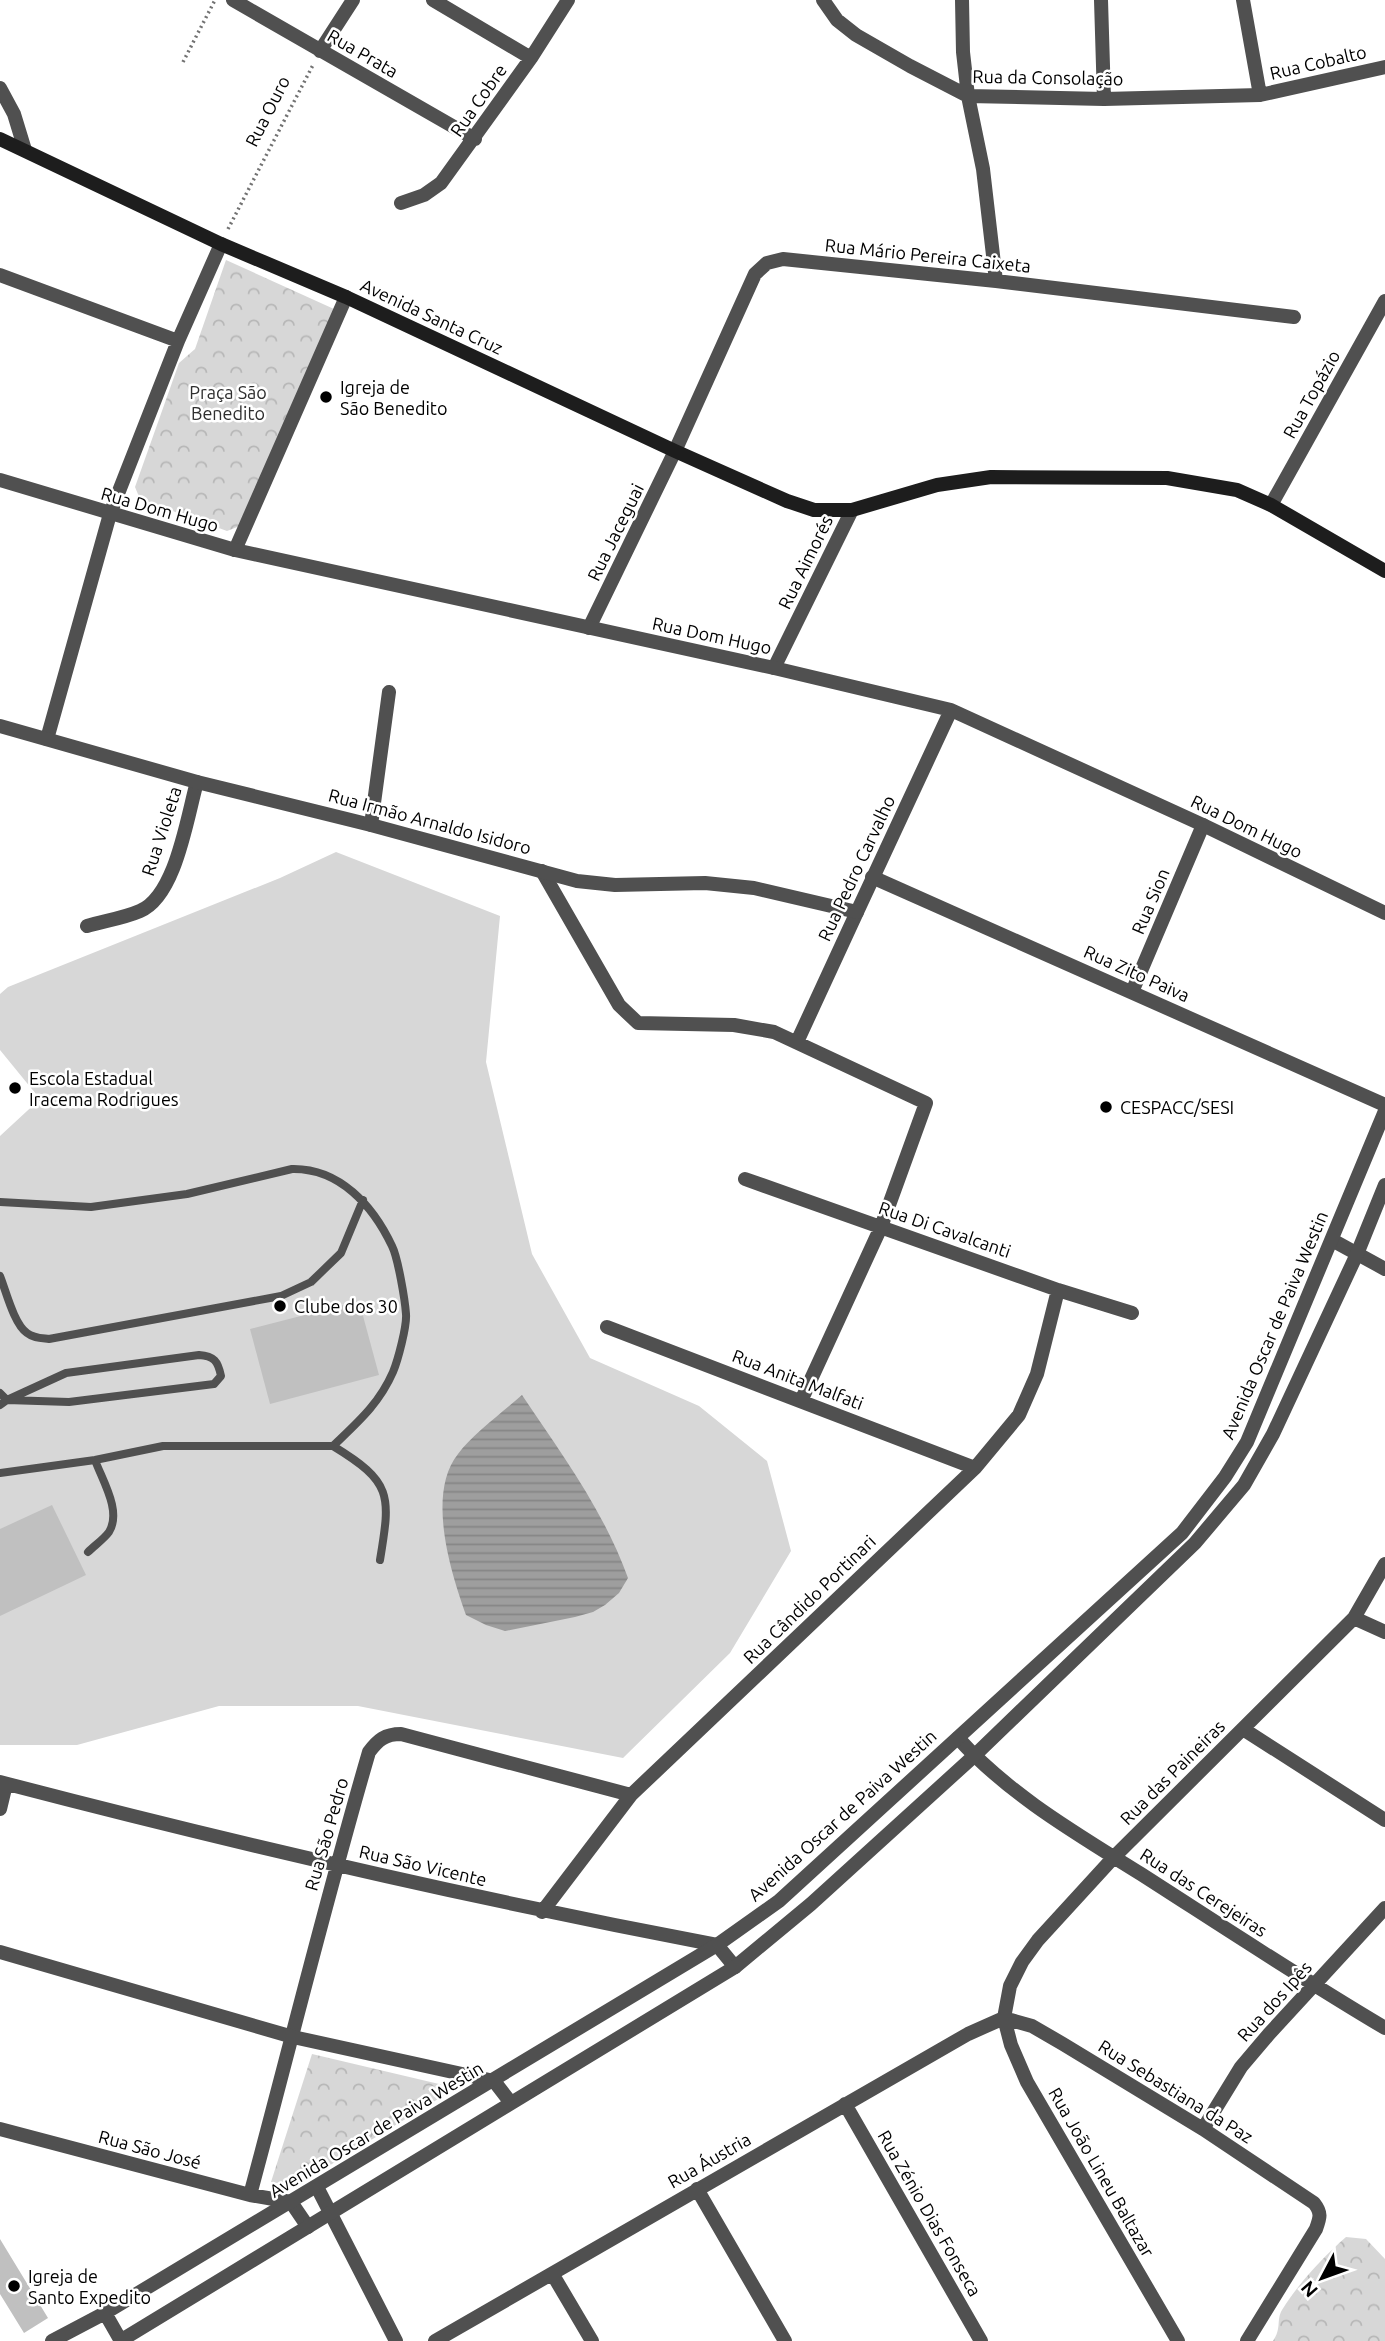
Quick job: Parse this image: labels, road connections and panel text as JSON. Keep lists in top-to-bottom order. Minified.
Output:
{"streets":{"main road":["Avenida Santa Cruz"],"street":["Rua Prata","Rua Cobalto","Rua da Consolação","Rua Cobre","Rua Mário Pereira Caixeta","Rua Topázio","Rua Dom Hugo","Rua Jaceguai","Rua Aimorés","Rua Irmão Arnaldo Isidoro","Rua Violeta","Rua Pedro Carvalho","Rua Sion","Rua Zito Paiva","Rua Di Cavalcanti","Avenida Oscar de Paiva Westin","Rua Anita Malfati","Rua Cândido Portinari","Rua das Paineiras","Rua São Pedro","Rua São Vicente","Rua das Cerejeiras","Rua dos Ipês","Rua Sebastiana da Paz","Rua São José","Rua Áustria","Rua João Lineu Baltazar","Rua Zénio Dias Fonseca"],"path":["Rua Ouro"]},"crossings":[["Rua Prata","Rua Cobre"],["Rua Prata","Rua Ouro"],["Rua Cobalto","Rua da Consolação"],["Rua Ouro","Avenida Santa Cruz"],["Rua Mário Pereira Caixeta","Avenida Santa Cruz"],["Rua Mário Pereira Caixeta","Rua Jaceguai"],["Avenida Santa Cruz","Rua Topázio"],["Avenida Santa Cruz","Rua Jaceguai"],["Avenida Santa Cruz","Rua Aimorés"],["Rua Dom Hugo","Rua Jaceguai"],["Rua Dom Hugo","Rua Aimorés"],["Rua Dom Hugo","Rua Pedro Carvalho"],["Rua Dom Hugo","Rua Sion"],["Rua Irmão Arnaldo Isidoro","Rua Violeta"],["Rua Irmão Arnaldo Isidoro","Rua Pedro Carvalho"],["Rua Pedro Carvalho","Rua Zito Paiva"],["Rua Sion","Rua Zito Paiva"],["Rua Di Cavalcanti","Rua Cândido Portinari"],["Avenida Oscar de Paiva Westin","Rua São Vicente"],["Avenida Oscar de Paiva Westin","Rua das Cerejeiras"],["Avenida Oscar de Paiva Westin","Rua São José"],["Rua Anita Malfati","Rua Cândido Portinari"],["Rua Cândido Portinari","Rua São Pedro"],["Rua Cândido Portinari","Rua São Vicente"],["Rua das Paineiras","Rua das Cerejeiras"],["Rua das Paineiras","Rua Sebastiana da Paz"],["Rua das Paineiras","Rua Áustria"],["Rua das Paineiras","Rua João Lineu Baltazar"],["Rua São Pedro","Rua São Vicente"],["Rua São Pedro","Rua São José"],["Rua das Cerejeiras","Rua dos Ipês"],["Rua dos Ipês","Rua Sebastiana da Paz"],["Rua Sebastiana da Paz","Rua Áustria"],["Rua Sebastiana da Paz","Rua João Lineu Baltazar"],["Rua Áustria","Rua João Lineu Baltazar"],["Rua Áustria","Rua Zénio Dias Fonseca"]],"parks":["Praça São Benedito"],"places":["Igreja de São Benedito","Escola Estadual Iracema Rodrigues","CESPACC/SESI","Clube dos 30","Igreja de Santo Expedito"],"north":"bottom left"}
